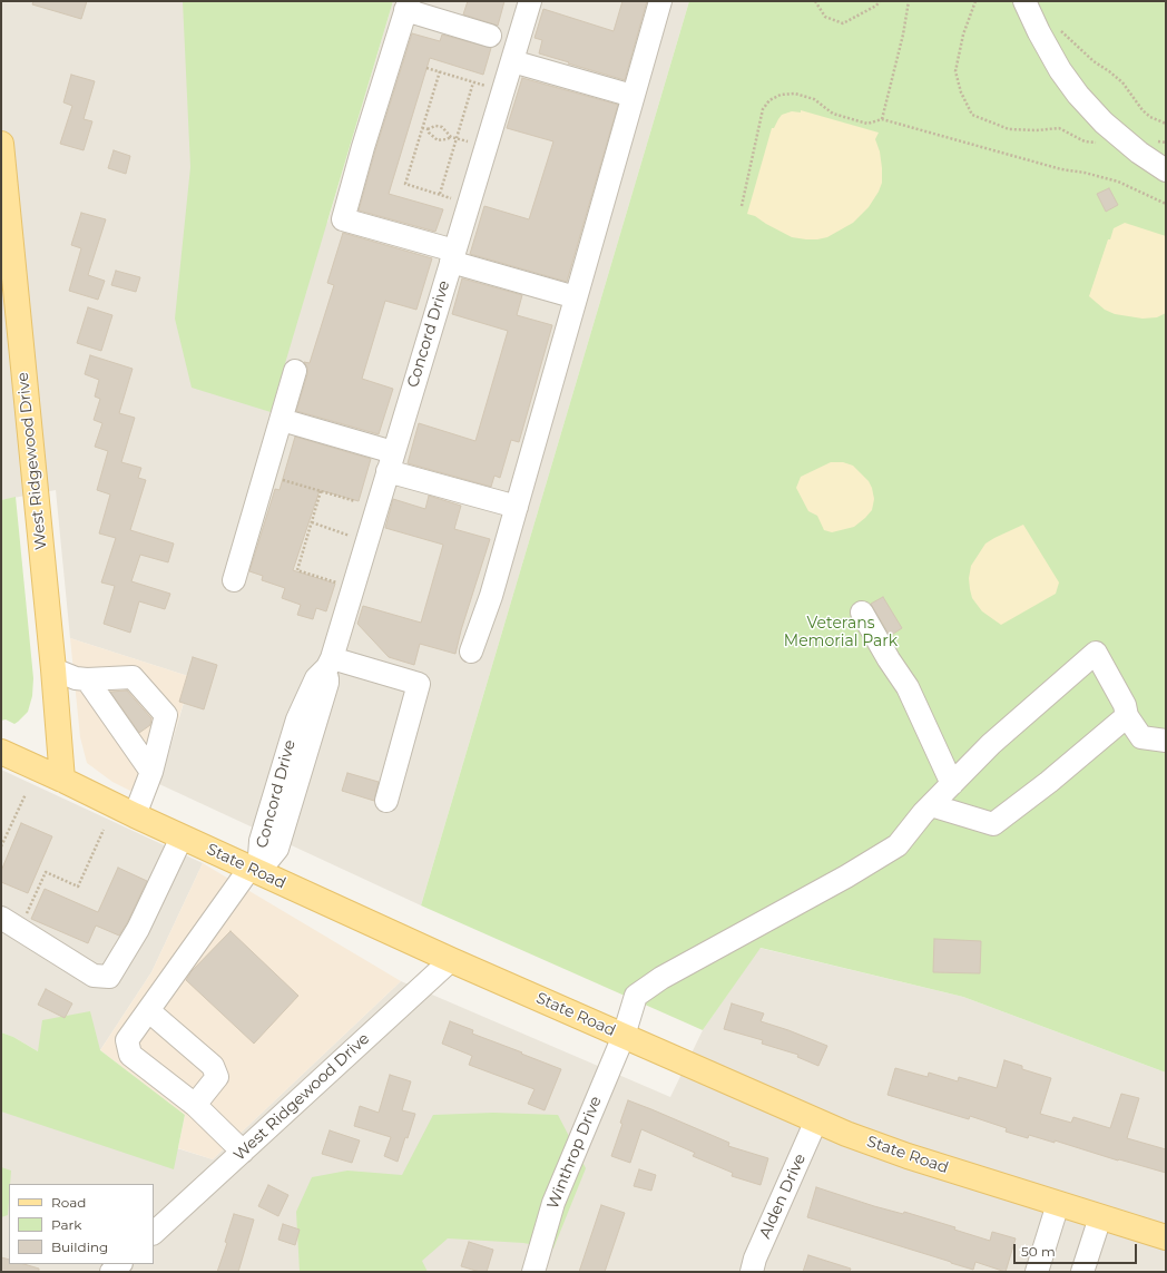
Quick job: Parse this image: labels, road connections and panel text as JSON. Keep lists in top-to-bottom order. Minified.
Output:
{"streets":{"main road":["West Ridgewood Drive","State Road"],"street":["Concord Drive","Winthrop Drive","Alden Drive"]},"crossings":[["Concord Drive","State Road"],["West Ridgewood Drive","State Road"],["State Road","Winthrop Drive"],["State Road","Alden Drive"]],"parks":["Veterans Memorial Park"],"legend":["Road","Park","Building"],"scale_bar":"50 m"}
